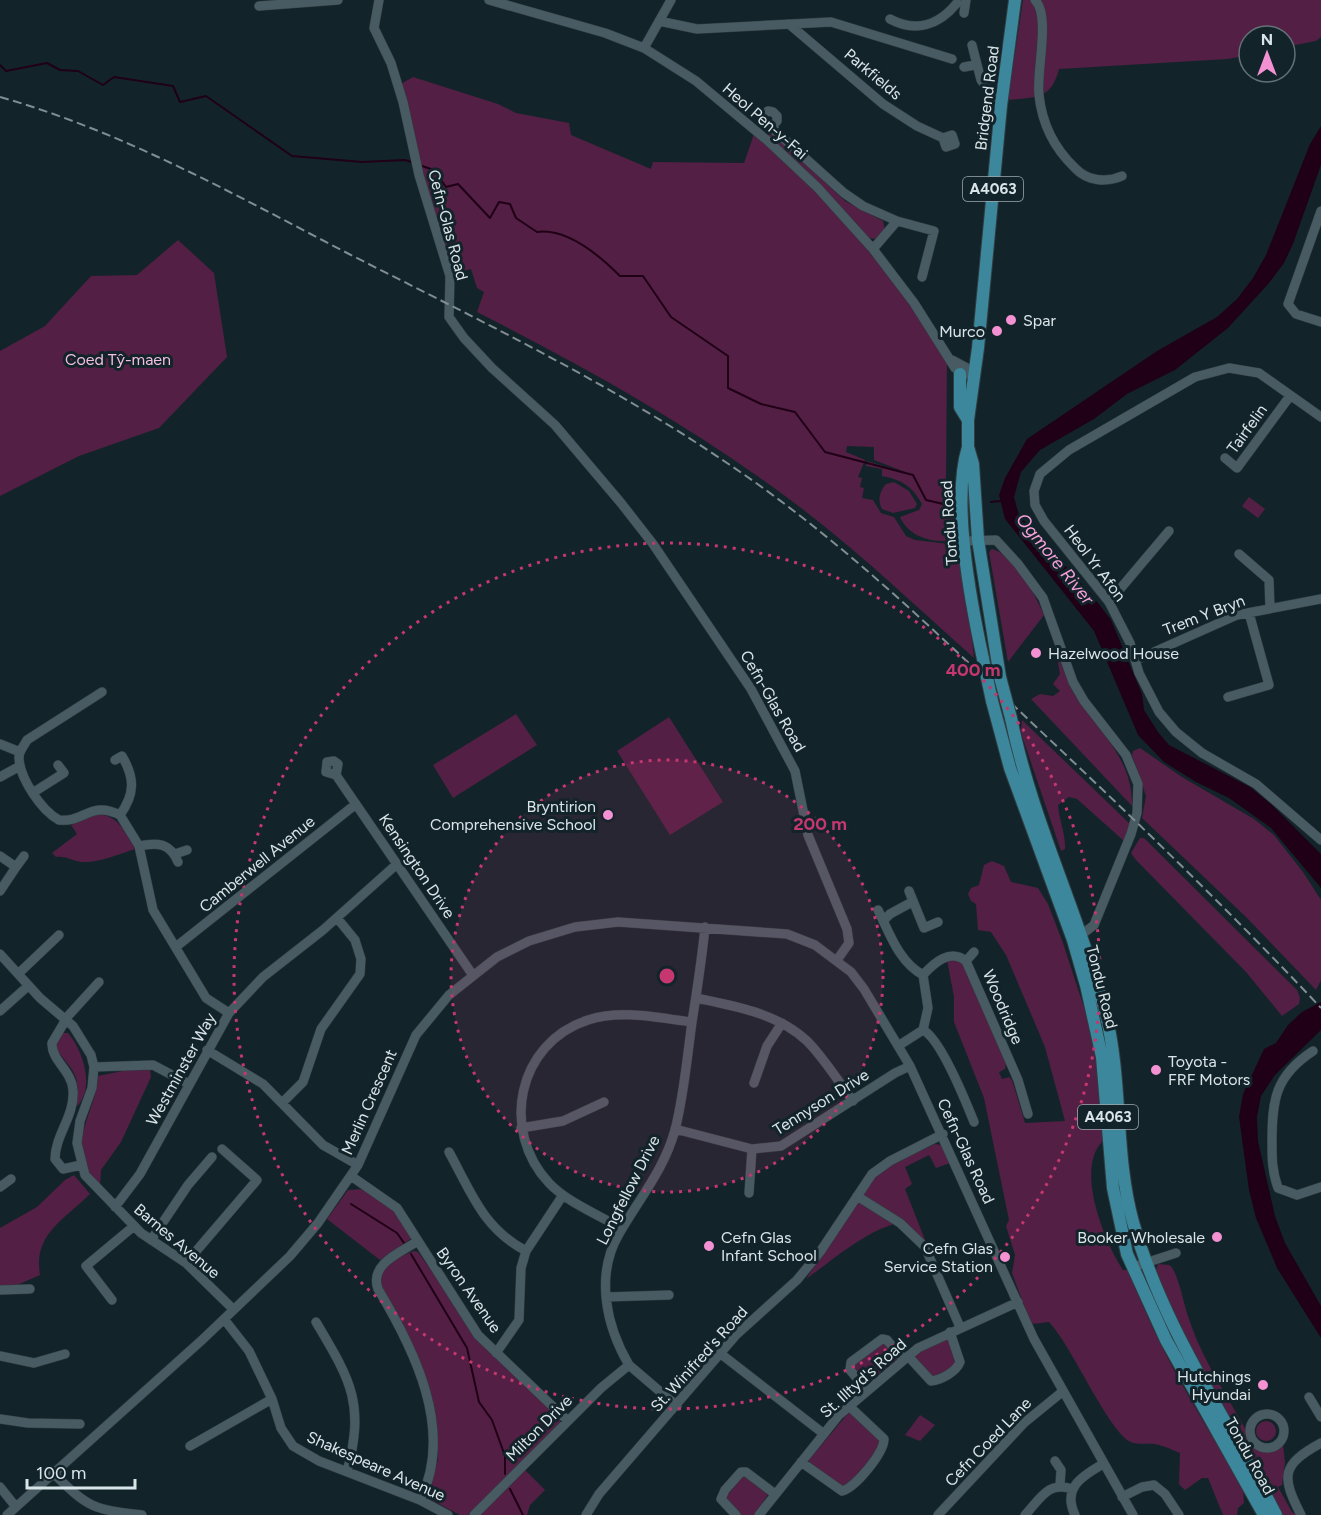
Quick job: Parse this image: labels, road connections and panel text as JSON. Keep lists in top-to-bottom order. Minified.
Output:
{"streets":{"main road":["Bridgend Road","A4063","Tondu Road"],"street":["Parkfields","Heol Pen-y-Fai","Cefn-Glas Road","Tairfelin","Heol Yr Afon","Trem Y Bryn","Camberwell Avenue","Kensington Drive","Woodridge","Westminster Way","Merlin Crescent","Tennyson Drive","Longfellow Drive","Barnes Avenue","Byron Avenue","St. Winifred's Road","St. Illtyd's Road","Milton Drive","Cefn Coed Lane","Shakespeare Avenue"]},"crossings":[["Bridgend Road","Heol Pen-y-Fai"],["Bridgend Road","Tondu Road"],["Heol Pen-y-Fai","Tondu Road"],["Cefn-Glas Road","Merlin Crescent"],["Cefn-Glas Road","Tennyson Drive"],["Cefn-Glas Road","St. Winifred's Road"],["Cefn-Glas Road","St. Illtyd's Road"],["Cefn-Glas Road","Cefn Coed Lane"],["Tairfelin","Heol Yr Afon"],["Heol Yr Afon","Trem Y Bryn"],["Camberwell Avenue","Kensington Drive"],["Kensington Drive","Westminster Way"],["Kensington Drive","Merlin Crescent"],["Westminster Way","Barnes Avenue"],["Merlin Crescent","Longfellow Drive"],["Merlin Crescent","Barnes Avenue"],["Merlin Crescent","Byron Avenue"],["Merlin Crescent","Shakespeare Avenue"],["Tennyson Drive","Longfellow Drive"],["Longfellow Drive","St. Winifred's Road"],["Longfellow Drive","Milton Drive"],["Byron Avenue","Milton Drive"]],"water":["Ogmore River"],"parks":["Coed Tŷ-maen"],"places":["Spar","Murco","Hazelwood House","Bryntirion Comprehensive School","Toyota - FRF Motors","Booker Wholesale","Cefn Glas Infant School","Cefn Glas Service Station","Hutchings Hyundai"],"scale_bar":"100 m","north":"top","rings":["400 m","200 m"]}
